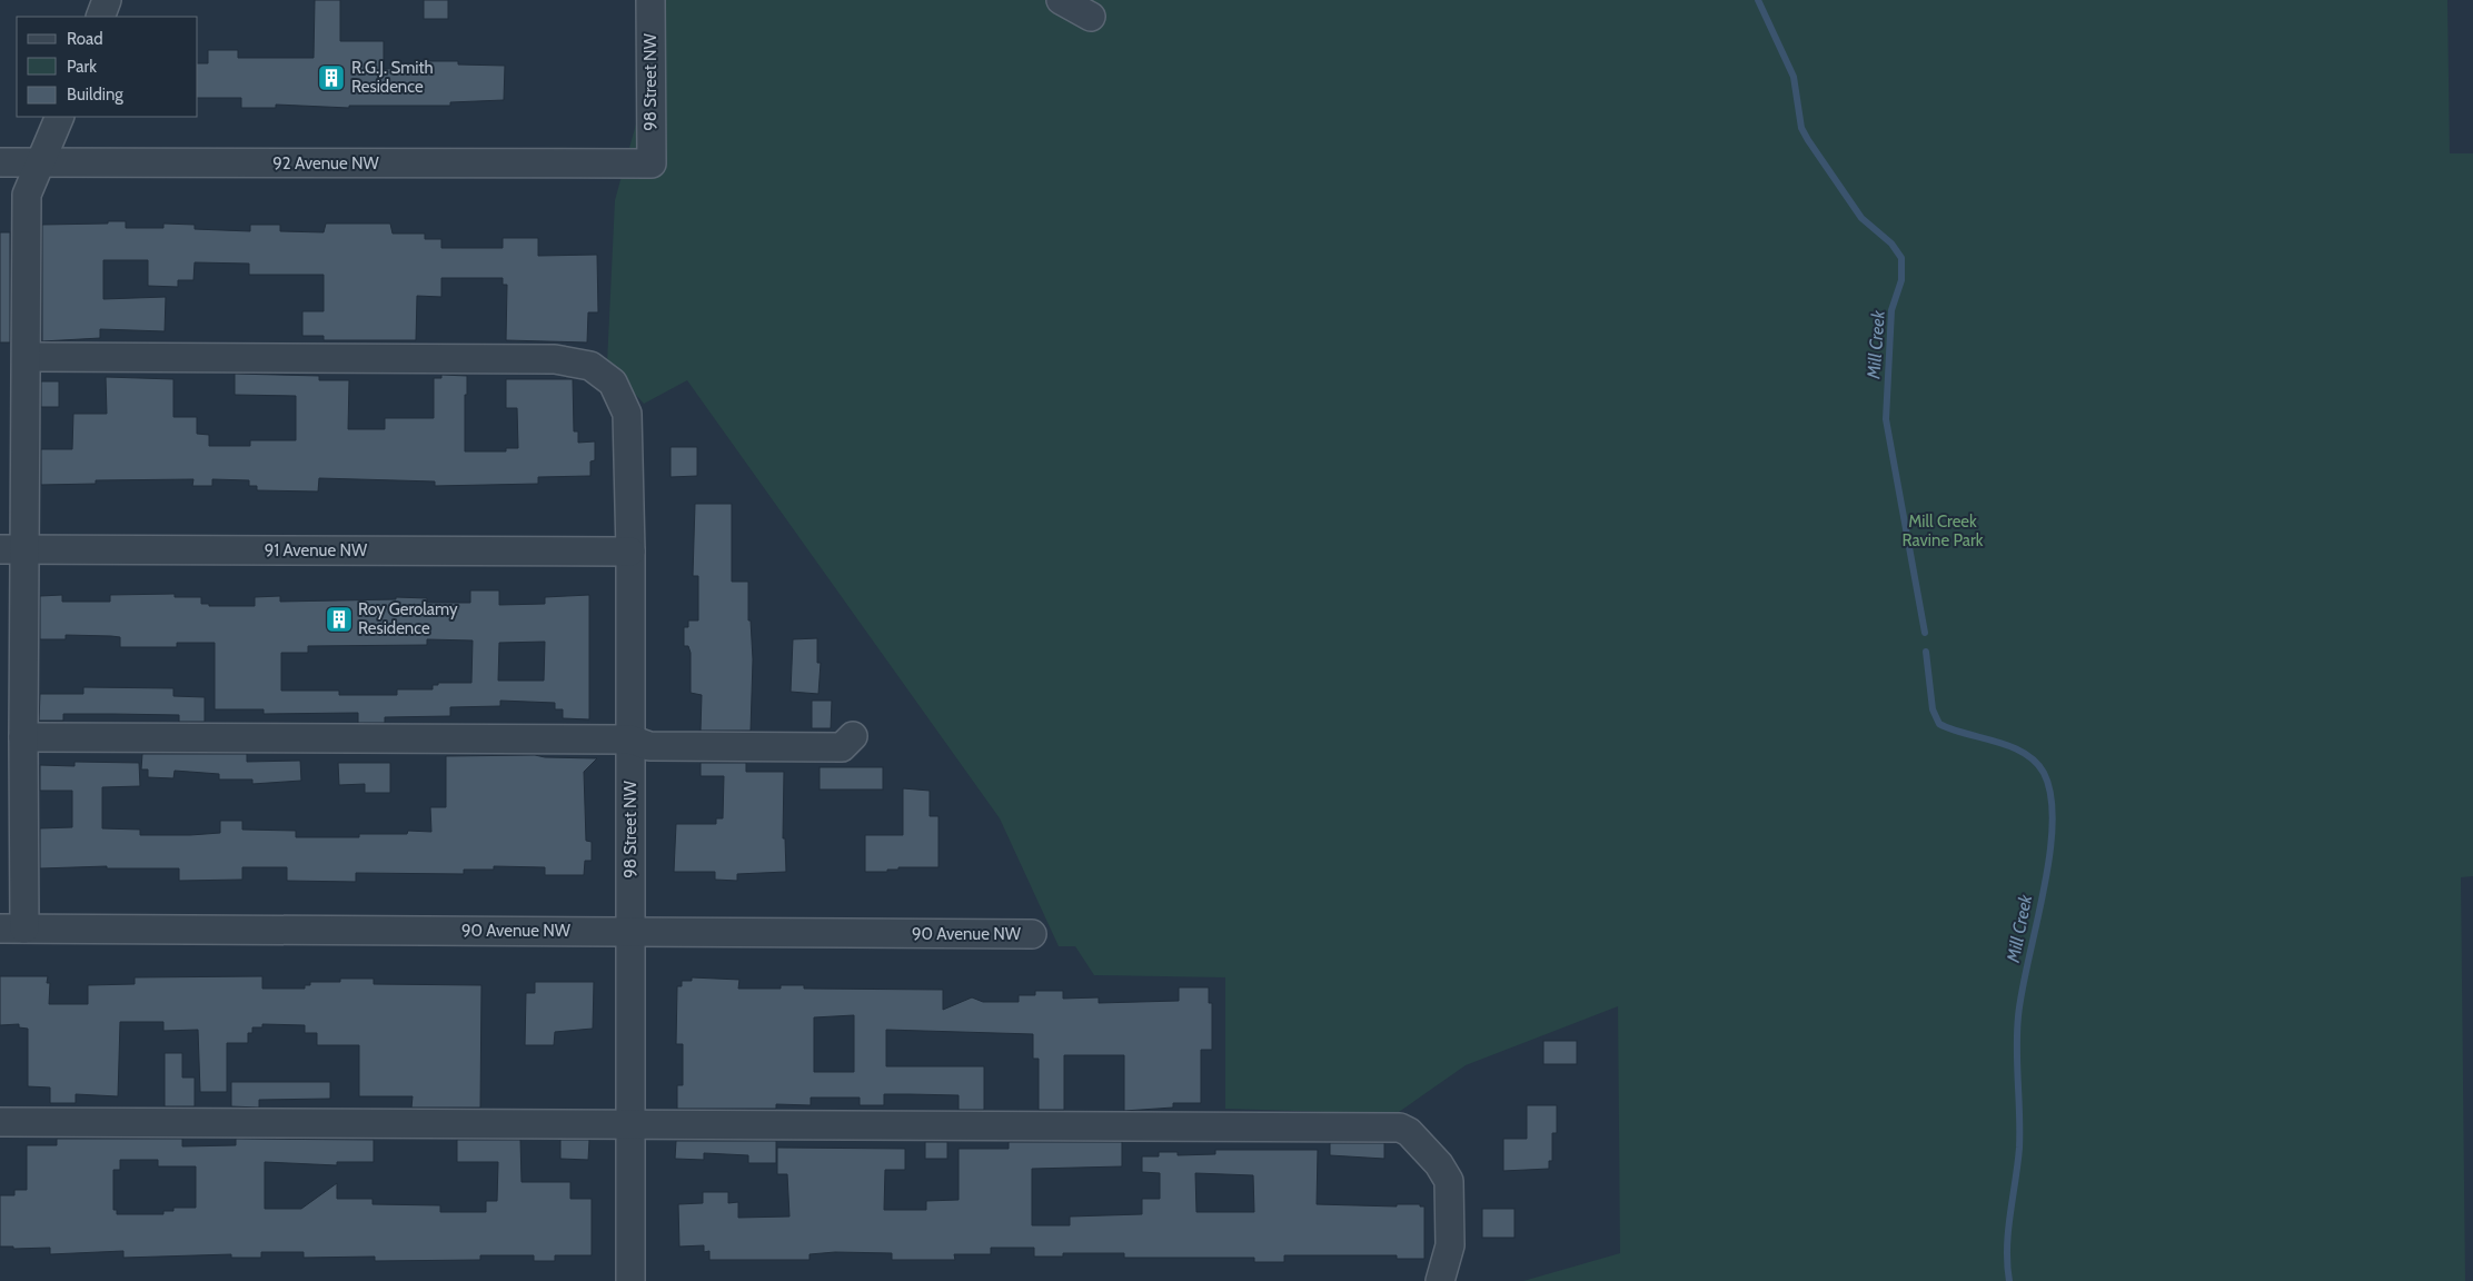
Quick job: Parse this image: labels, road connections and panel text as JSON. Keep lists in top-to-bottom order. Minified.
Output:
{"streets":{"street":["98 Street NW","92 Avenue NW","91 Avenue NW","90 Avenue NW"]},"crossings":[["98 Street NW","92 Avenue NW"],["98 Street NW","91 Avenue NW"],["98 Street NW","90 Avenue NW"]],"water":["Mill Creek"],"parks":["Mill Creek Ravine Park"],"places":{"building":["R.G.J. Smith Residence","Roy Gerolamy Residence"]},"legend":["Road","Park","Building"]}
